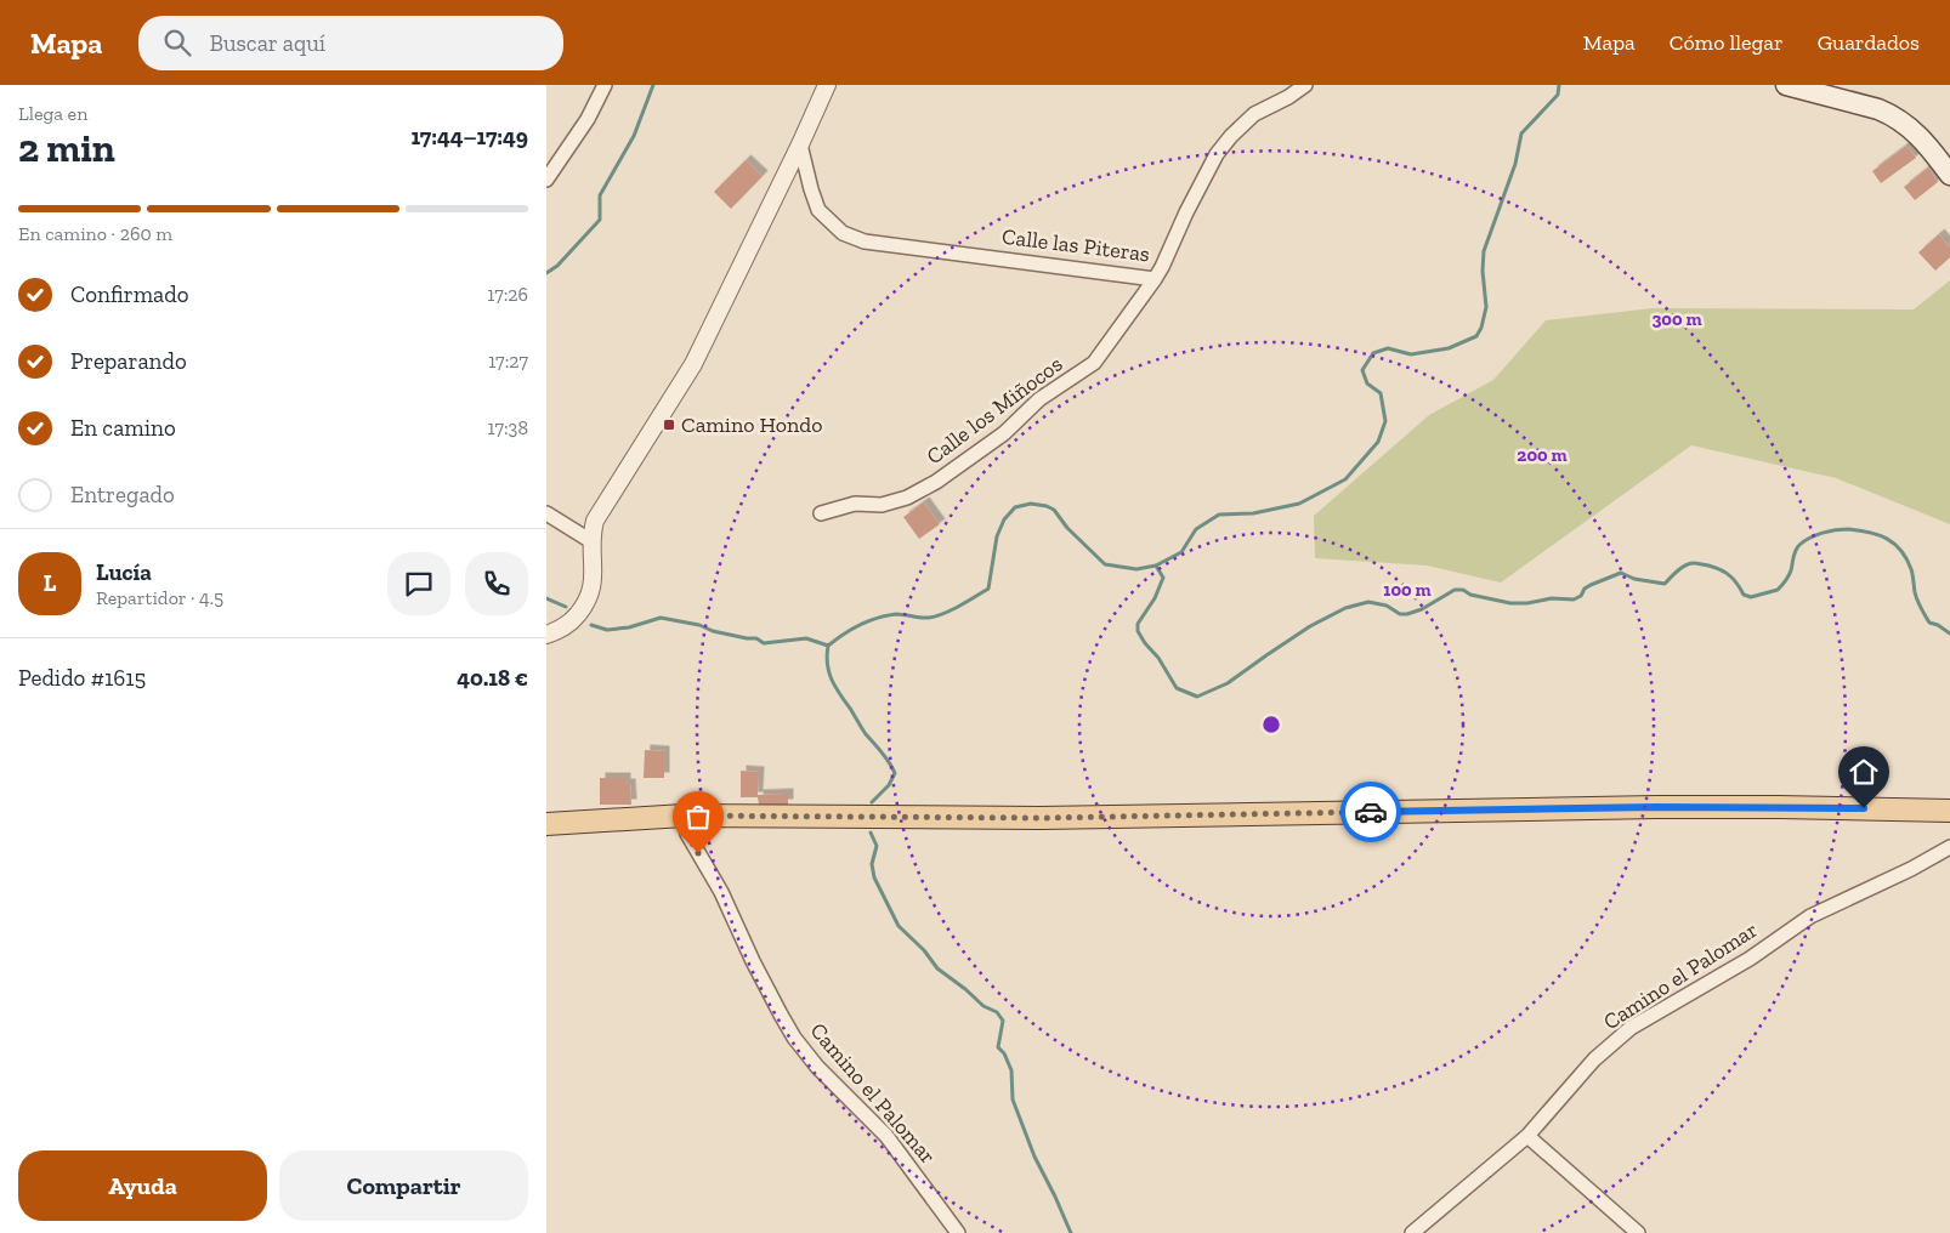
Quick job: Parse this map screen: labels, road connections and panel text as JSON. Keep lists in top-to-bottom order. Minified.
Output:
{"streets":{"street":["Calle las Piteras","Calle los Miñocos","Camino el Palomar"]},"crossings":[["Calle las Piteras","Calle los Miñocos"]],"places":{"transit":["Camino Hondo"]},"page":{"header":"Mapa","search":"Buscar aquí","nav":["Mapa","Cómo llegar","Guardados"],"heading":["2 min","Llega en","17:44–17:49"],"panel":["Lucía","Repartidor · 4.5","Pedido #1615","40.18 €"],"bar":"En camino · 260 m","list":[["Confirmado","17:26"],["Preparando","17:27"],["En camino","17:38"],"Entregado"],"round":"L","buttons":["Ayuda","Compartir"]},"rings":["300 m","200 m","100 m"]}
